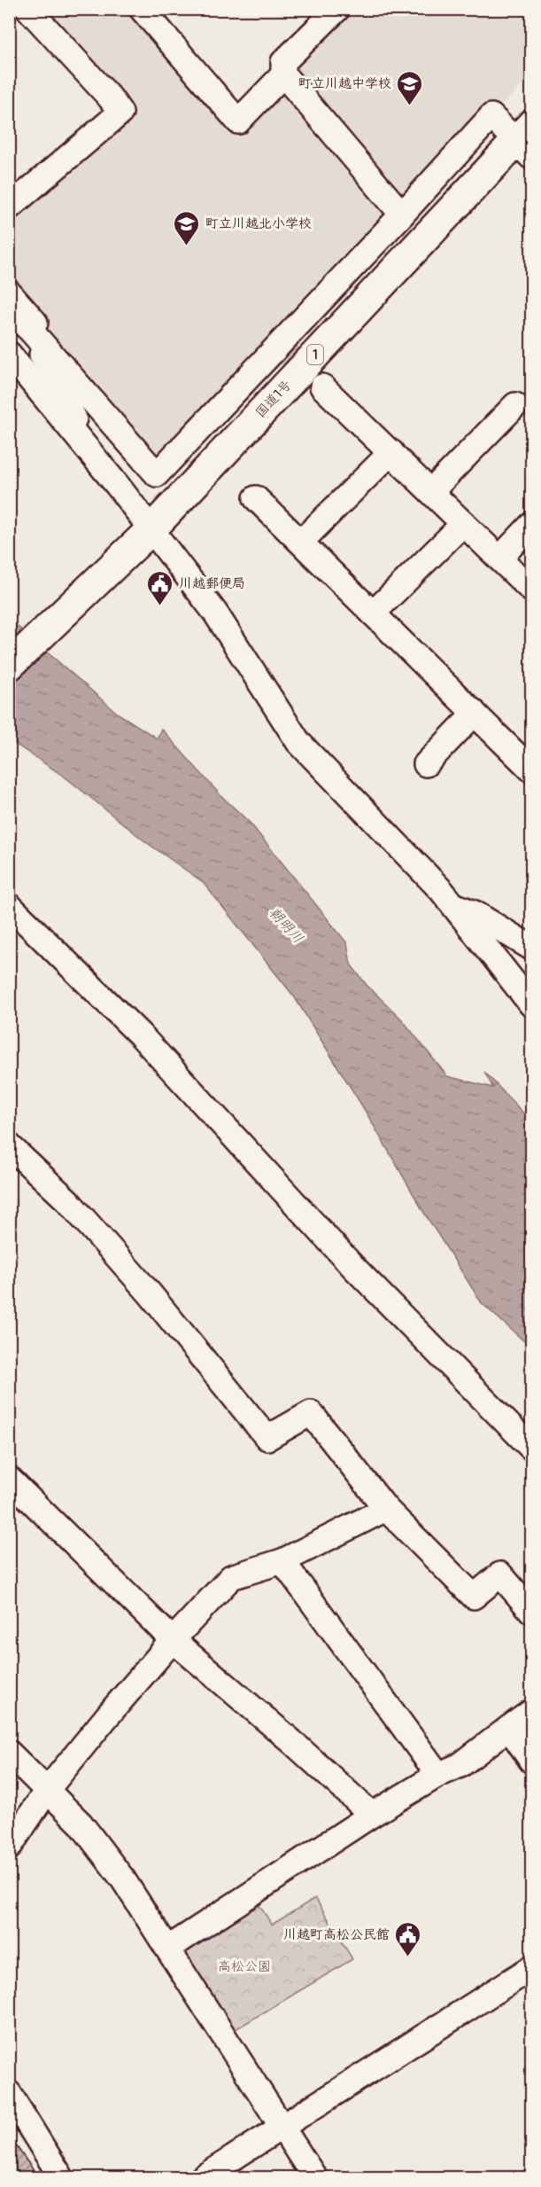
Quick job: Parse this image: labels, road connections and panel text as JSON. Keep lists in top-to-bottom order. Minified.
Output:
{"streets":{"highway":["1","国道1号"]},"water":["朝明川"],"parks":["高松公園"],"places":{"school or university":["町立川越中学校","町立川越北小学校"],"public building":["川越郵便局","川越町高松公民館"]}}
